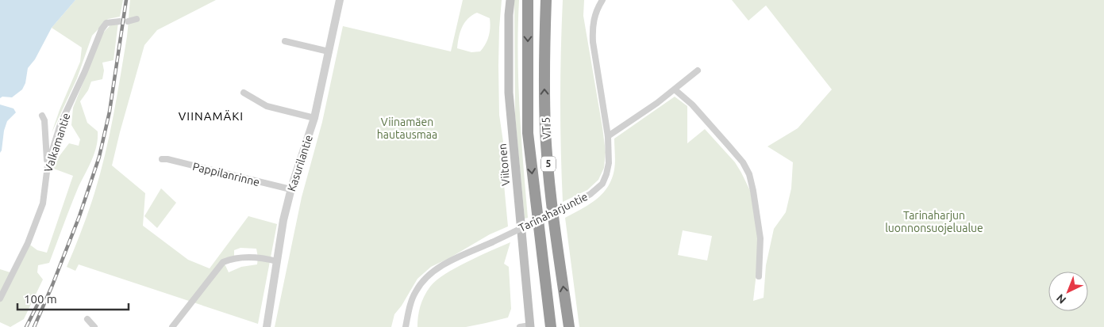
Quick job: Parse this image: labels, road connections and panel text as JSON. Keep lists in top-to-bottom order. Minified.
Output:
{"streets":{"highway":["VT 5","5"],"main road":["Viitonen"],"street":["Valkamantie","Kasurilantie","Pappilanrinne","Tarinaharjuntie"]},"crossings":[["Kasurilantie","Pappilanrinne"]],"districts":["VIINAMÄKI"],"parks":["Viinamäen hautausmaa","Tarinaharjun luonnonsuojelualue"],"scale_bar":"100 m","north":"bottom left"}
